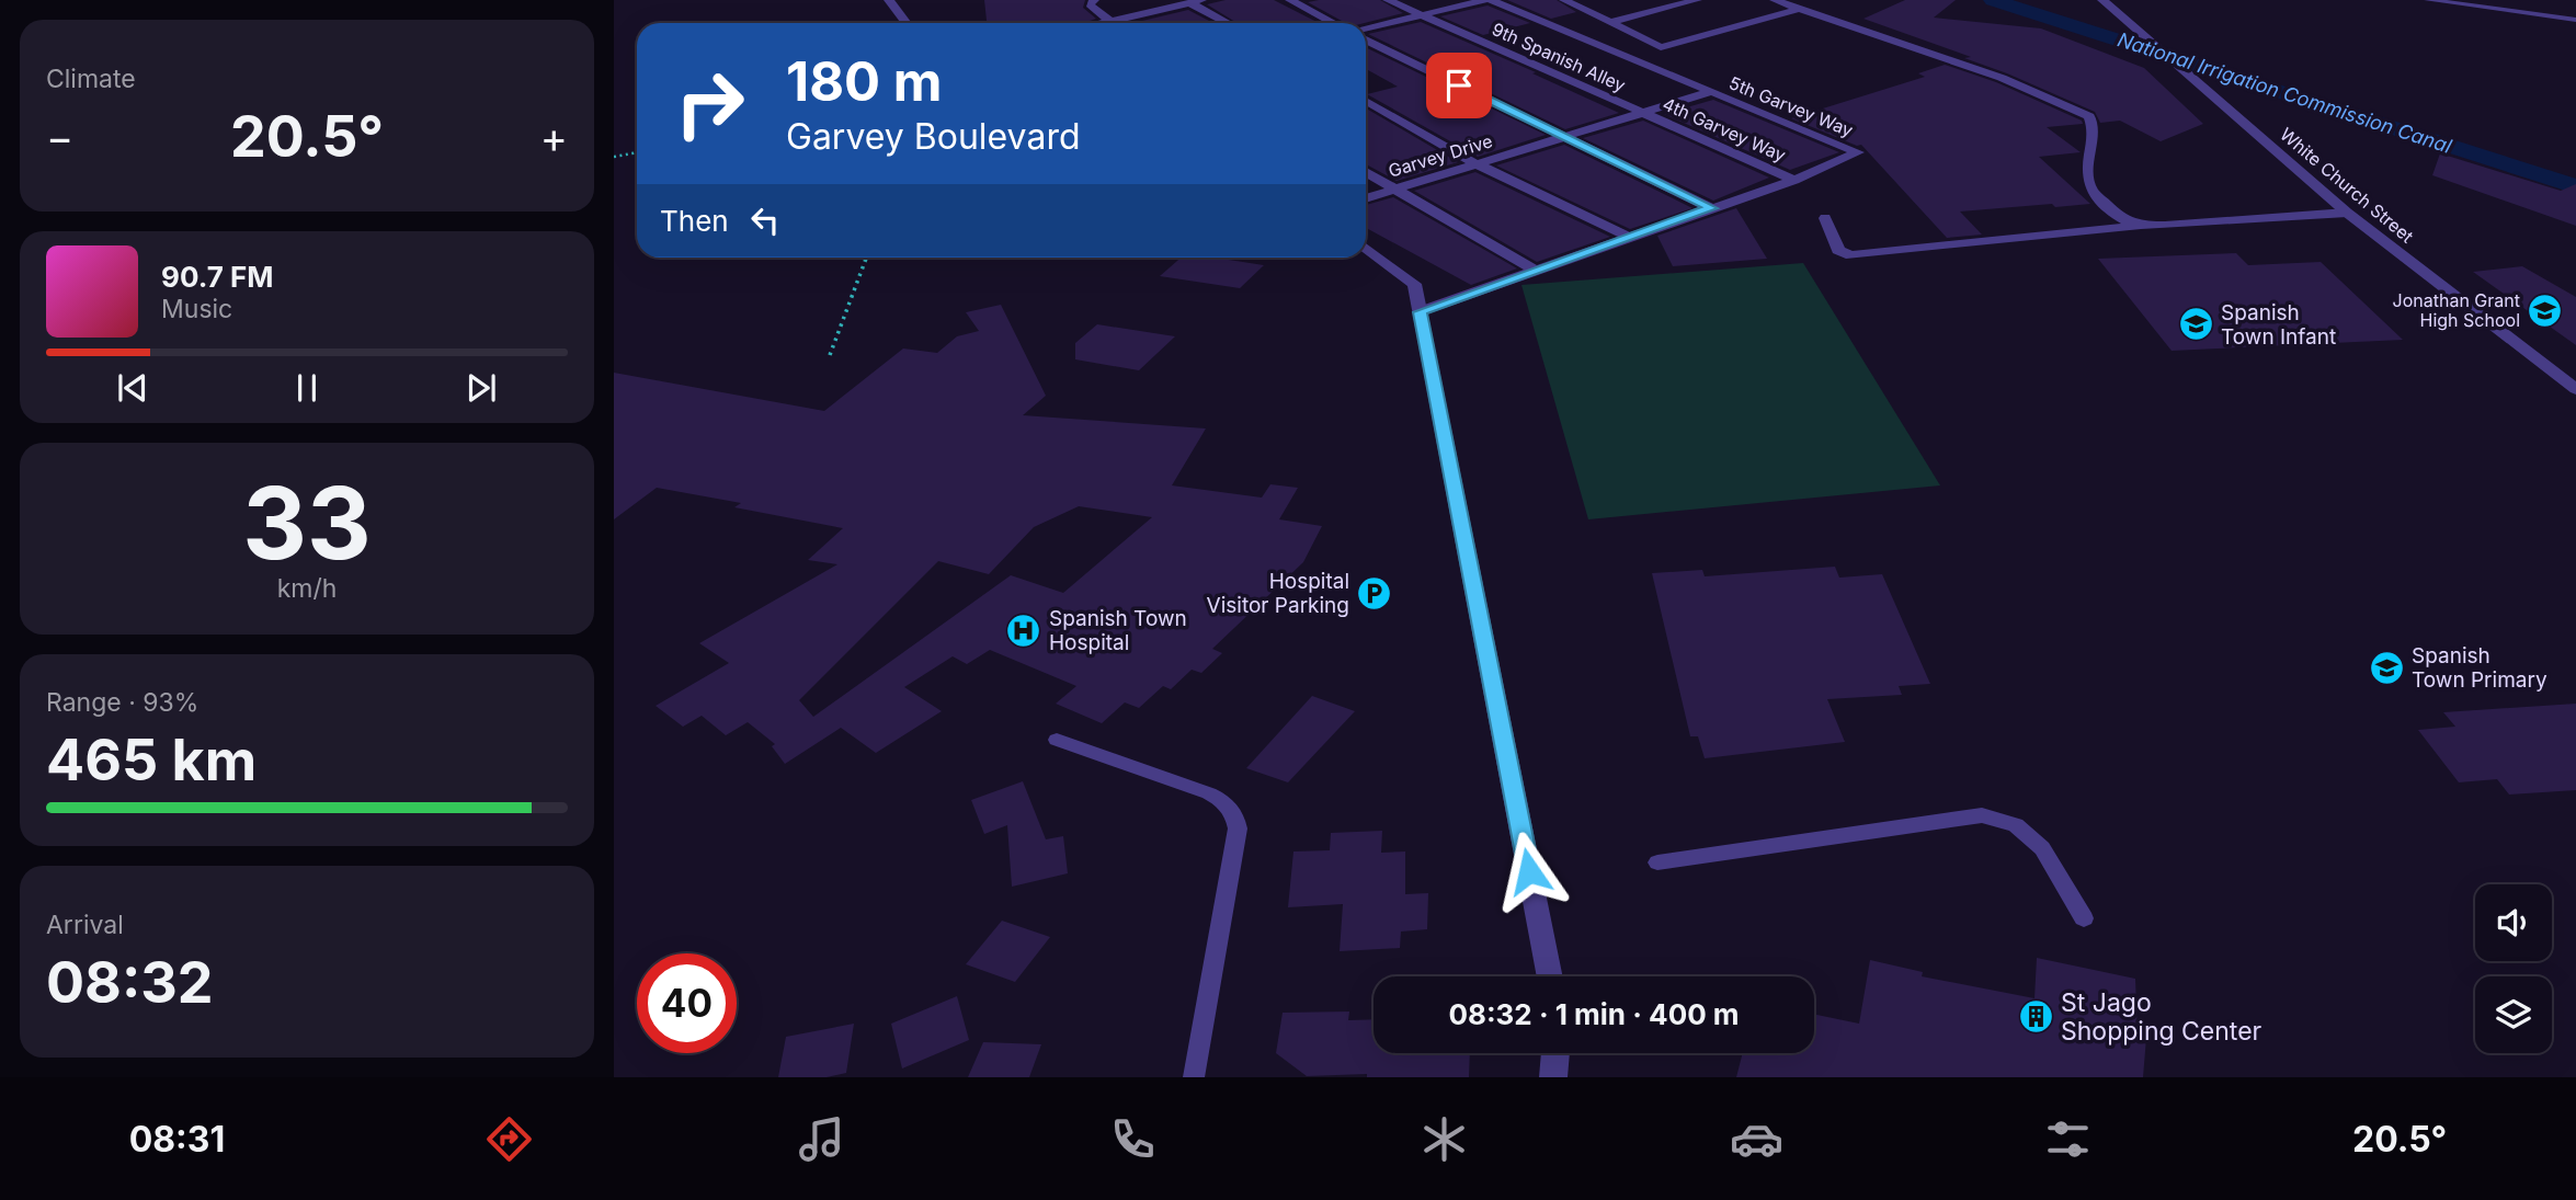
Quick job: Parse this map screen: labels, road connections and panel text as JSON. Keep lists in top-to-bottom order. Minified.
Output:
{"streets":{"street":["9th Spanish Alley","5th Garvey Way","4th Garvey Way","Garvey Drive","White Church Street"]},"crossings":[["9th Spanish Alley","4th Garvey Way"],["9th Spanish Alley","Garvey Drive"],["5th Garvey Way","4th Garvey Way"],["5th Garvey Way","Garvey Drive"],["4th Garvey Way","Garvey Drive"]],"water":["National Irrigation Commission Canal"],"places":{"school or university":["Jonathan Grant High School","Spanish Town Infant","Spanish Town Primary"],"parking":["Hospital Visitor Parking"],"hospital":["Spanish Town Hospital"],"building":["St Jago Shopping Center"]},"page":{"tile":["Climate",["33","km/h"],["Range · 93%","465 km"],["Arrival","08:32"]],"turn":["180 m","Garvey Boulevard"],"heat":["−","20.5°","+"],"then":"Then","song":["90.7 FM","Music"],"limit":"40","trip":"08:32 · 1 min · 400 m","tabs":["08:31","20.5°"]}}
